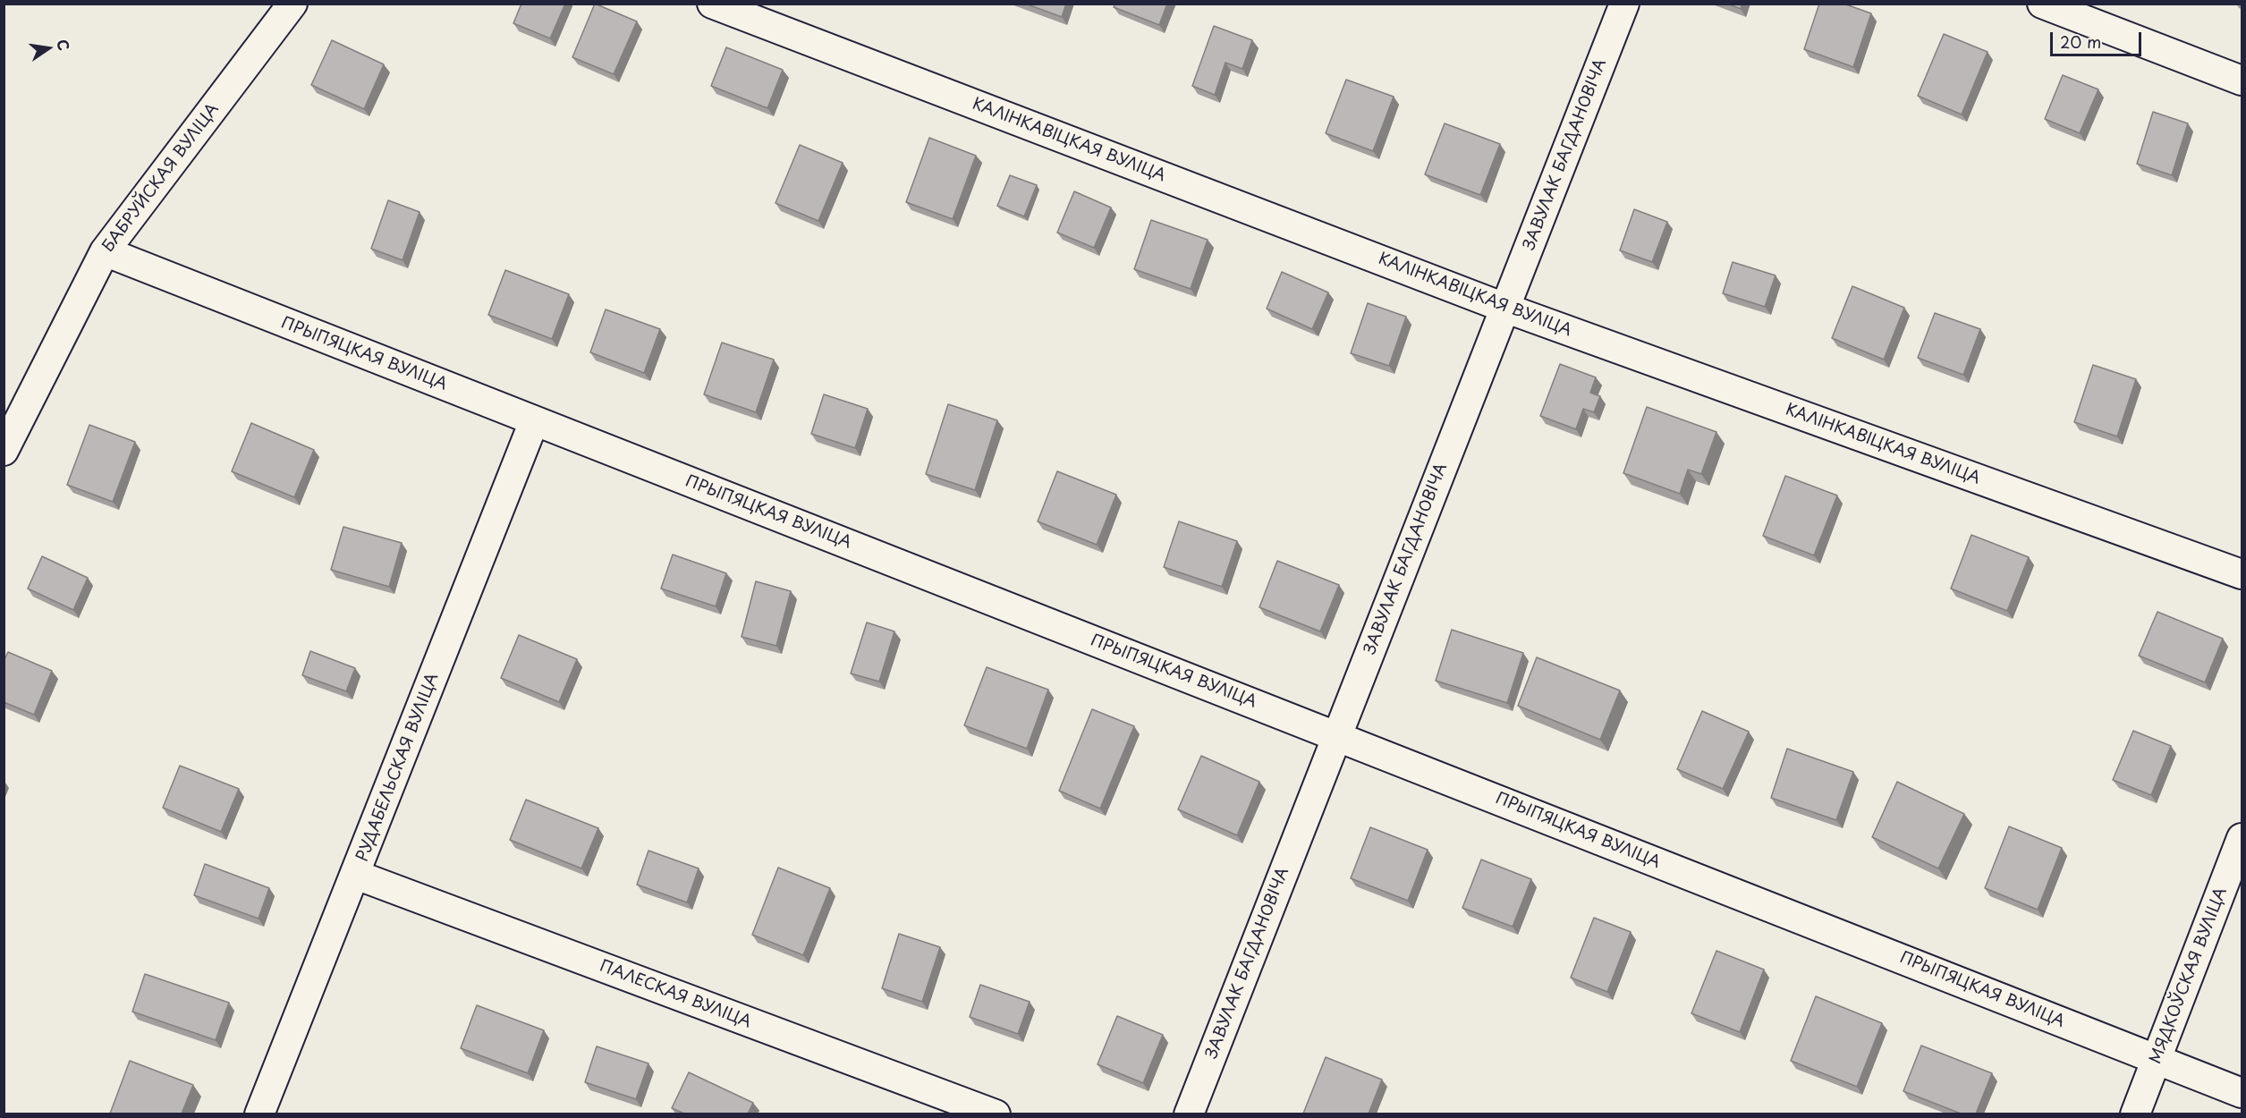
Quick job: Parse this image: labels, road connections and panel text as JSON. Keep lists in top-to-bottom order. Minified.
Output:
{"streets":{"street":["КАЛІНКАВІЦКАЯ ВУЛІЦА","ЗАВУЛАК БАГДАНОВІЧА","БАБРУЙСКАЯ ВУЛІЦА","ПРЫПЯЦКАЯ ВУЛІЦА","РУДАБЕЛЬСКАЯ ВУЛІЦА","МЯДКОЎСКАЯ ВУЛІЦА","ПАЛЕСКАЯ ВУЛІЦА"]},"crossings":[["КАЛІНКАВІЦКАЯ ВУЛІЦА","ЗАВУЛАК БАГДАНОВІЧА"],["ЗАВУЛАК БАГДАНОВІЧА","ПРЫПЯЦКАЯ ВУЛІЦА"],["БАБРУЙСКАЯ ВУЛІЦА","ПРЫПЯЦКАЯ ВУЛІЦА"],["ПРЫПЯЦКАЯ ВУЛІЦА","РУДАБЕЛЬСКАЯ ВУЛІЦА"],["ПРЫПЯЦКАЯ ВУЛІЦА","МЯДКОЎСКАЯ ВУЛІЦА"],["РУДАБЕЛЬСКАЯ ВУЛІЦА","ПАЛЕСКАЯ ВУЛІЦА"]],"scale_bar":"20 m","north":"right"}
